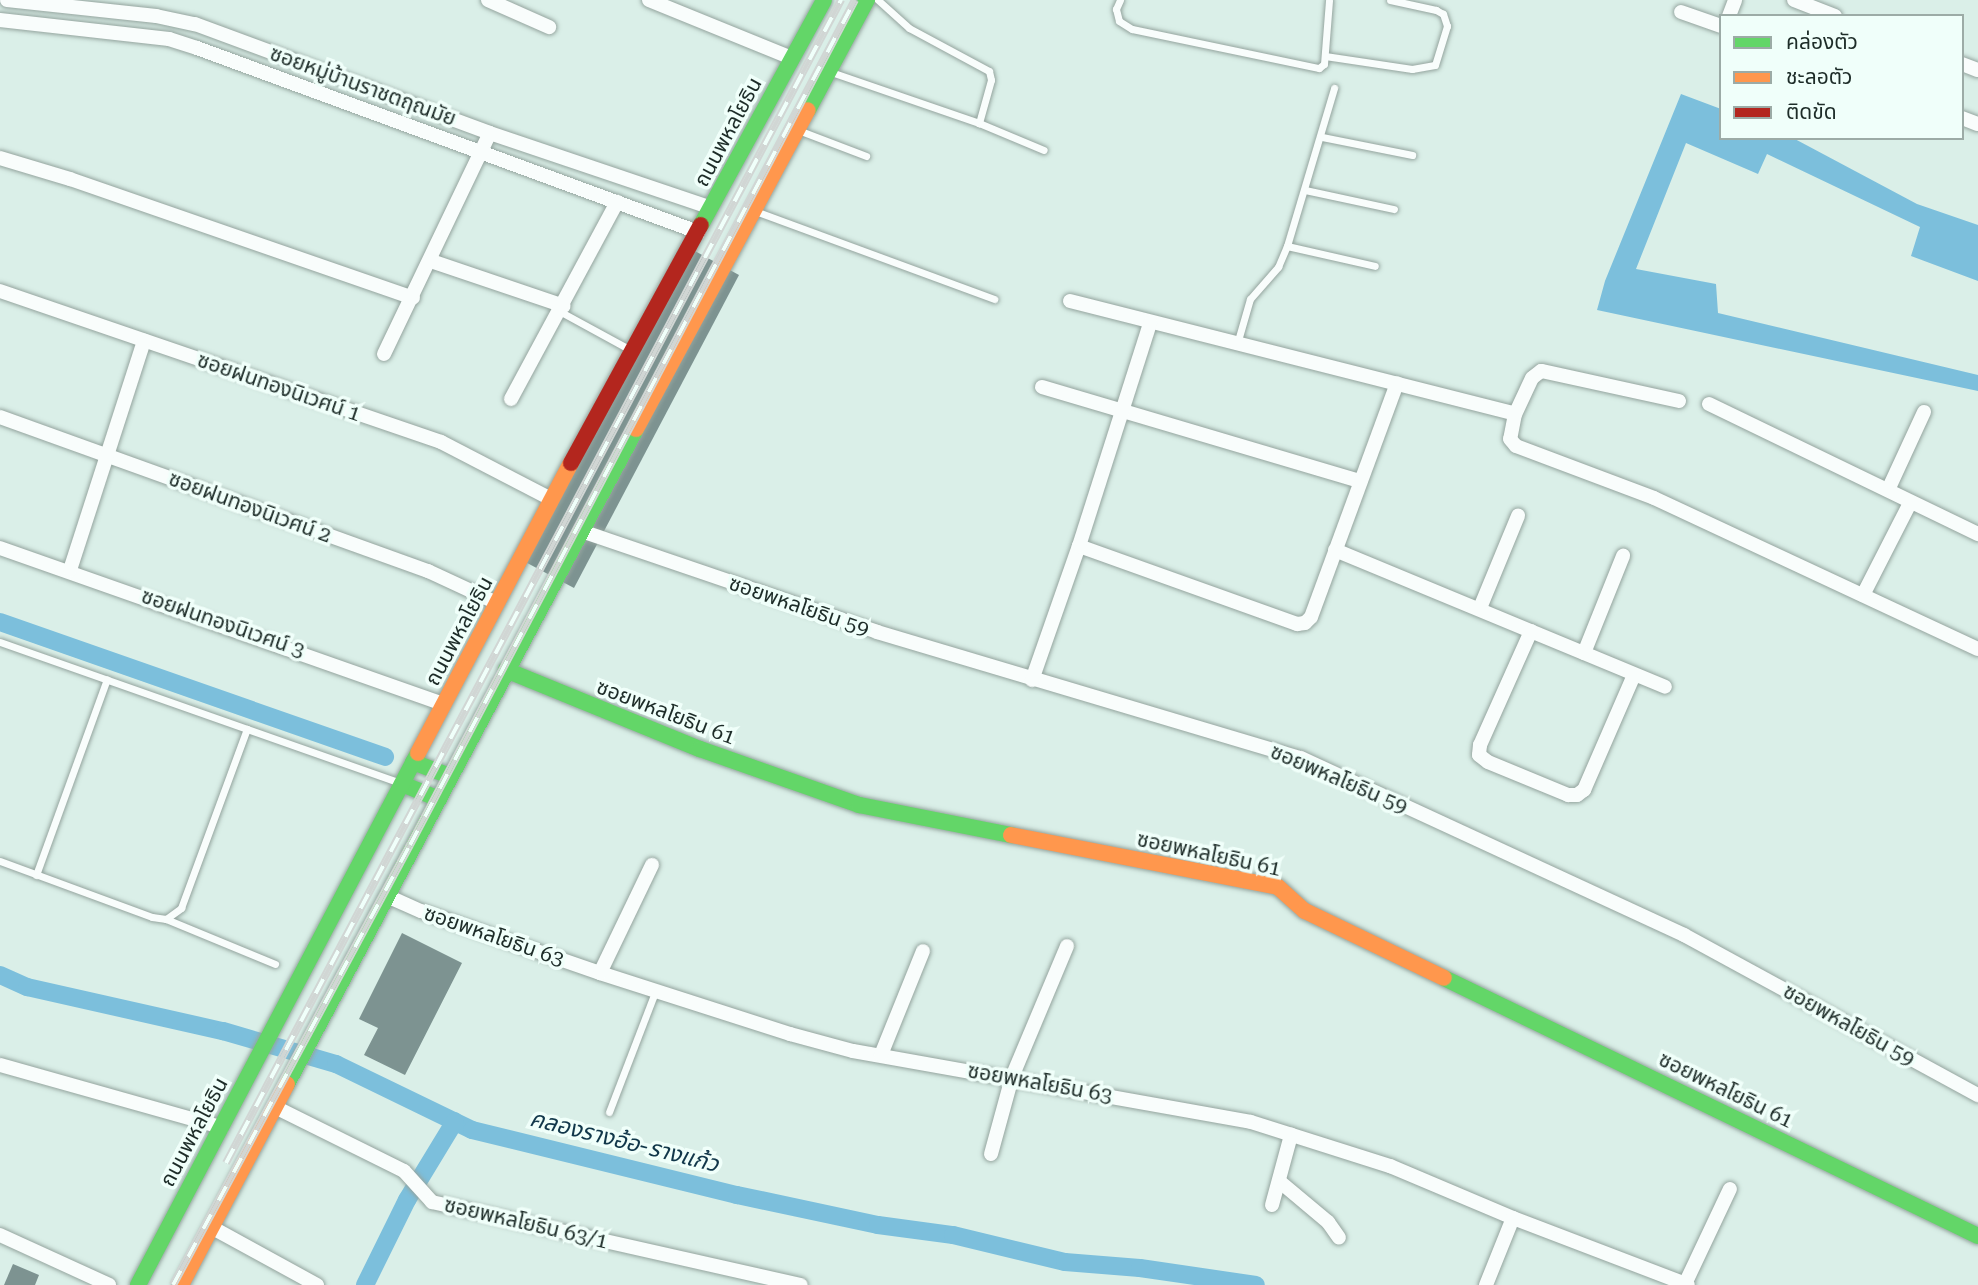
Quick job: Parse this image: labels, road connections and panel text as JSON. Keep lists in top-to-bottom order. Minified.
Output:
{"streets":{"main road":["ถนนพหลโยธิน","ซอยพหลโยธิน 61"],"street":["ซอยหมู่บ้านราชตฤณมัย","ซอยฝนทองนิเวศน์ 1","ซอยฝนทองนิเวศน์ 2","ซอยพหลโยธิน 59","ซอยฝนทองนิเวศน์ 3","ซอยพหลโยธิน 63","ซอยพหลโยธิน 63/1"]},"crossings":[["ซอยหมู่บ้านราชตฤณมัย","ถนนพหลโยธิน"],["ถนนพหลโยธิน","ซอยฝนทองนิเวศน์ 1"],["ถนนพหลโยธิน","ซอยฝนทองนิเวศน์ 2"],["ถนนพหลโยธิน","ซอยฝนทองนิเวศน์ 3"]],"water":["คลองรางอ้อ-รางแก้ว"],"legend":["คล่องตัว","ชะลอตัว","ติดขัด"]}
